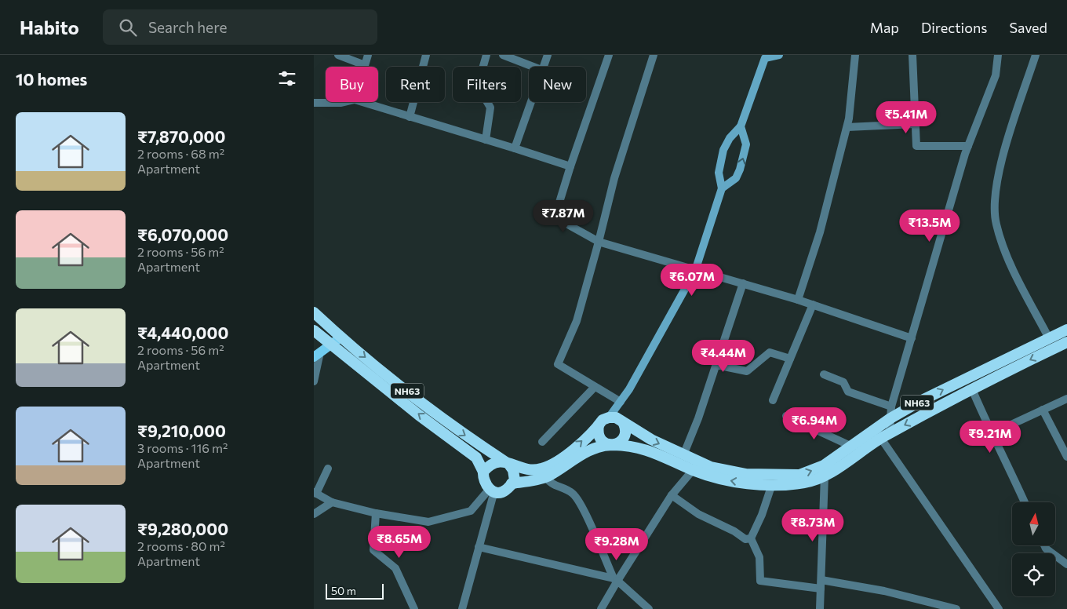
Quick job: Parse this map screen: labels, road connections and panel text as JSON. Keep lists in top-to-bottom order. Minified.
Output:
{"streets":{"highway":["NH63"]},"scale_bar":"50 m","north":"top","page":{"header":"Habito","search":"Search here","nav":["Map","Directions","Saved"],"heading":"10 homes","chip":["Buy","Rent","Filters","New"],"price":["₹5.41M","₹7.87M","₹13.5M","₹6.07M","₹4.44M","₹6.94M","₹9.21M","₹8.73M","₹8.65M","₹9.28M"],"list":[{"name":"₹7,870,000","note":"2 rooms · 68 m² · Apartment"},{"name":"₹6,070,000","note":"2 rooms · 56 m² · Apartment"},{"name":"₹4,440,000","note":"2 rooms · 56 m² · Apartment"},{"name":"₹9,210,000","note":"3 rooms · 116 m² · Apartment"},{"name":"₹9,280,000","note":"2 rooms · 80 m² · Apartment"}],"scale":"50 m"}}
